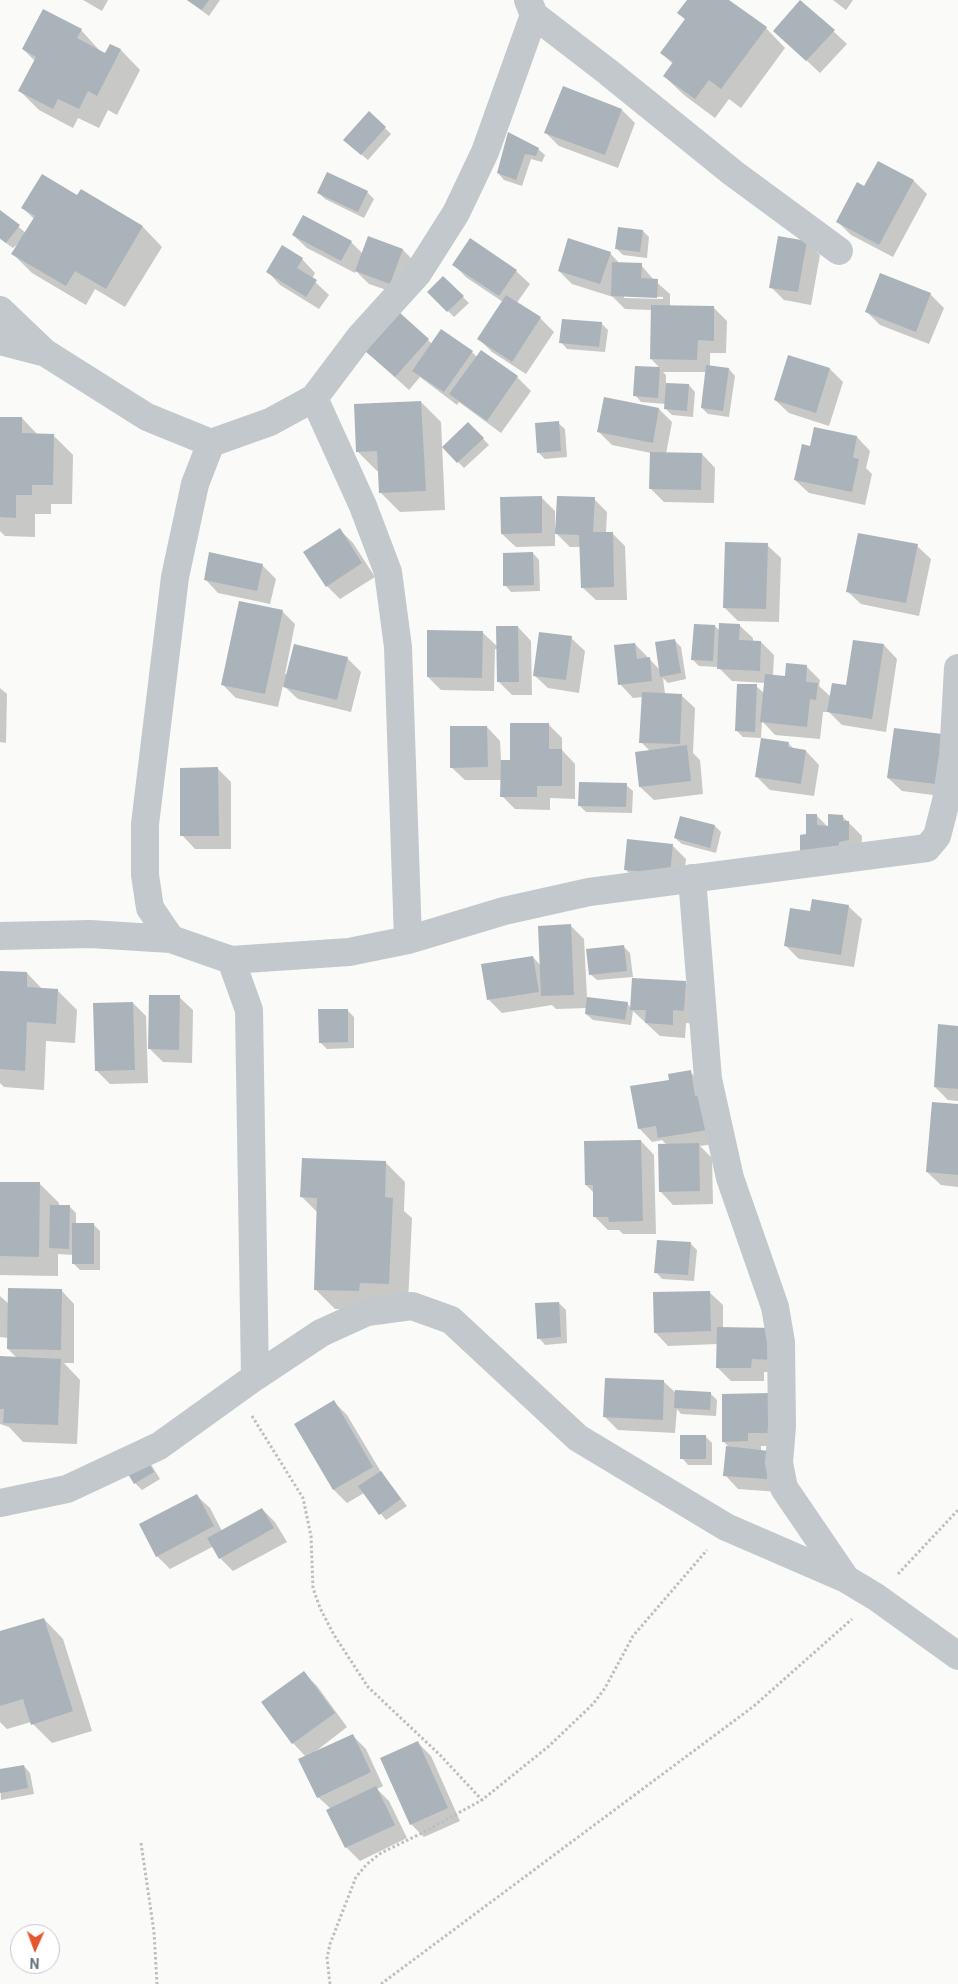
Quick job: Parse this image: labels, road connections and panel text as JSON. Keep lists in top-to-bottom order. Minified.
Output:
{"north":"bottom"}
